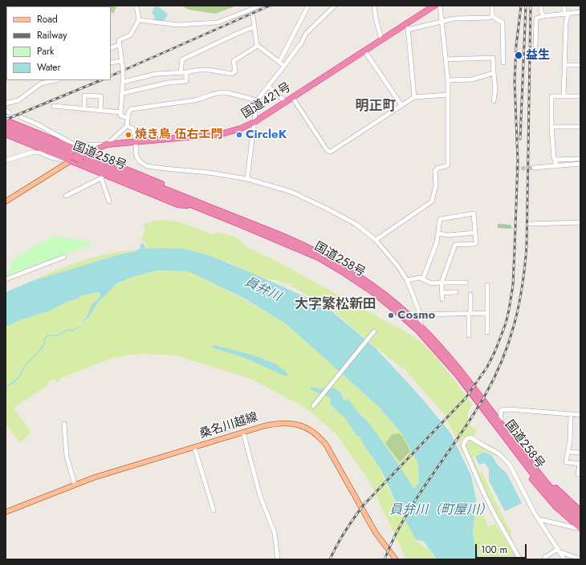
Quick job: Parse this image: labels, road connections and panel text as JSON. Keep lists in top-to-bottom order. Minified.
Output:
{"streets":{"highway":["国道421号","国道258号"],"main road":["桑名川越線"]},"crossings":[["国道421号","国道258号"]],"districts":["明正町","大字繁松新田"],"water":["員弁川","員弁川（町屋川）"],"places":["益生","焼き鳥 伍右エ門","CircleK","Cosmo"],"legend":["Road","Railway","Park","Water"],"scale_bar":"100 m"}
